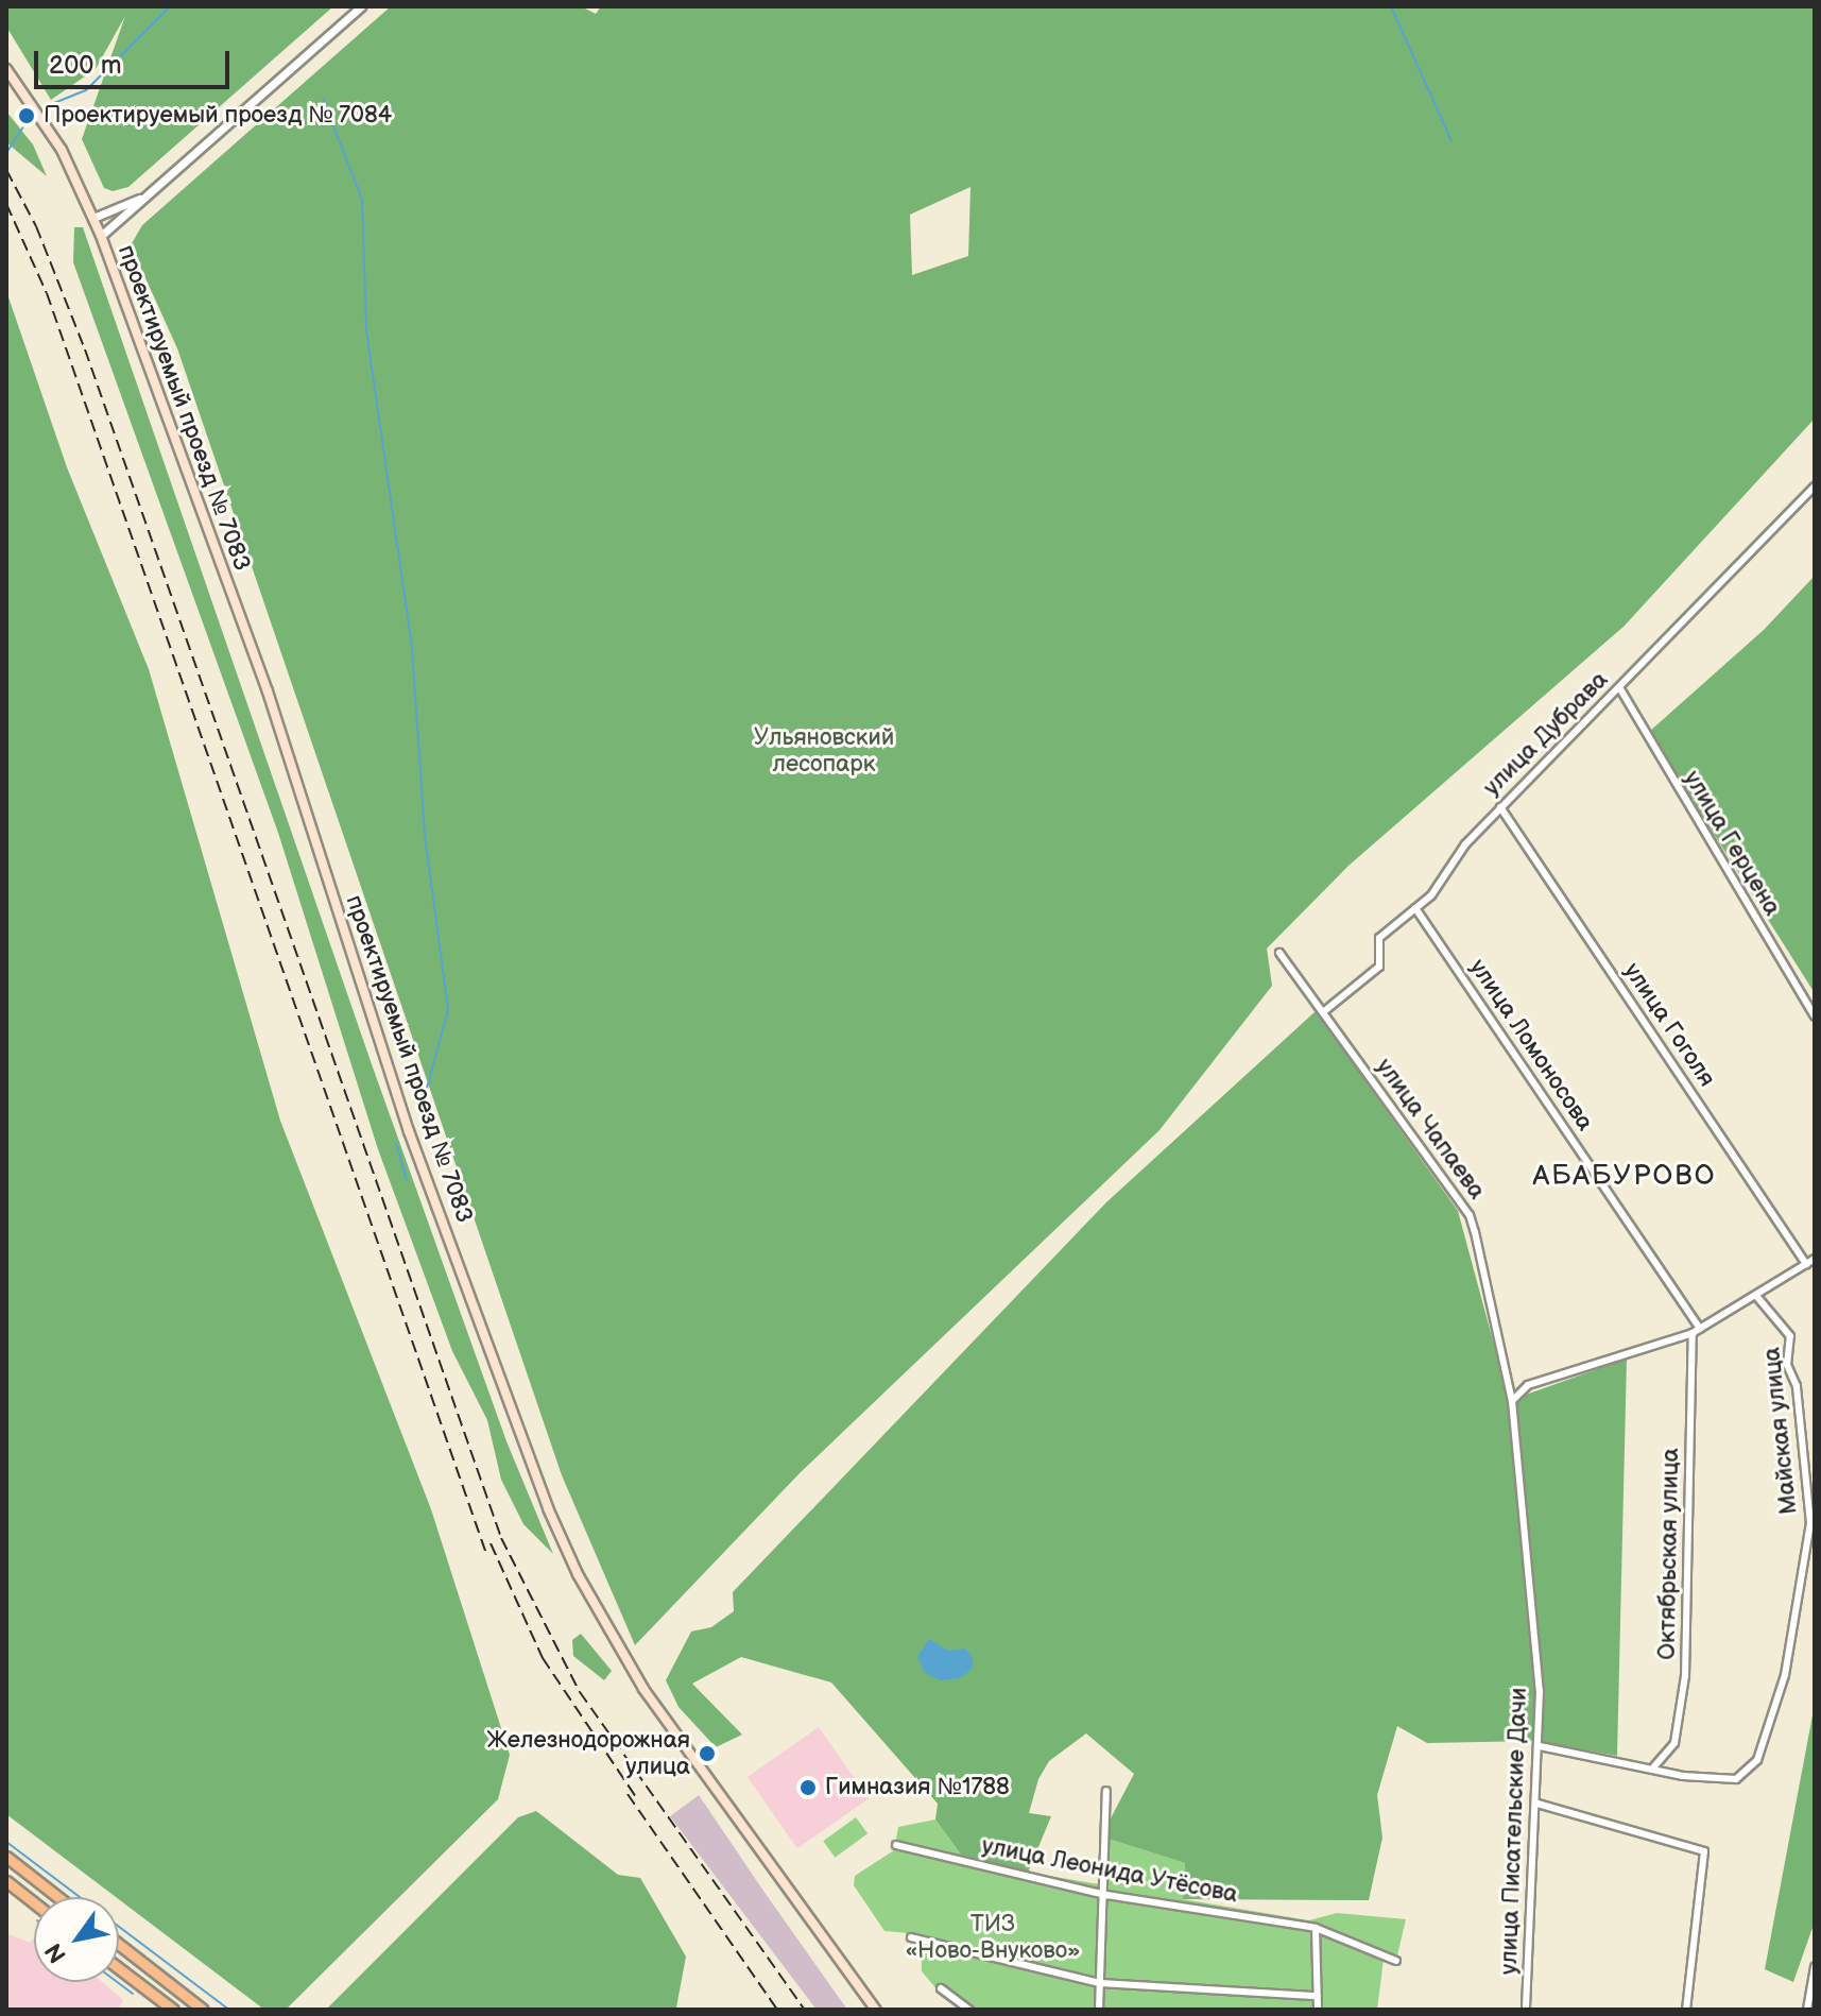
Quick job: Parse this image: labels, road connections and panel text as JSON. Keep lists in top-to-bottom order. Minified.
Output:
{"streets":{"main road":["проектируемый проезд № 7083"],"street":["улица Дубрава","улица Герцена","улица Гоголя","улица Ломоносова","улица Чапаева","Майская улица","Октябрьская улица","улица Писательские Дачи","улица Леонида Утёсова"]},"crossings":[["улица Дубрава","улица Герцена"],["улица Дубрава","улица Гоголя"],["улица Дубрава","улица Ломоносова"],["улица Дубрава","улица Чапаева"],["улица Ломоносова","Октябрьская улица"],["улица Чапаева","улица Писательские Дачи"],["Майская улица","Октябрьская улица"],["Майская улица","улица Писательские Дачи"]],"districts":["АБАБУРОВО"],"parks":["Ульяновский лесопарк","ТИЗ «Ново-Внуково»"],"places":["Проектируемый проезд № 7084","Железнодорожная улица","Гимназия №1788"],"scale_bar":"200 m","north":"bottom left"}
